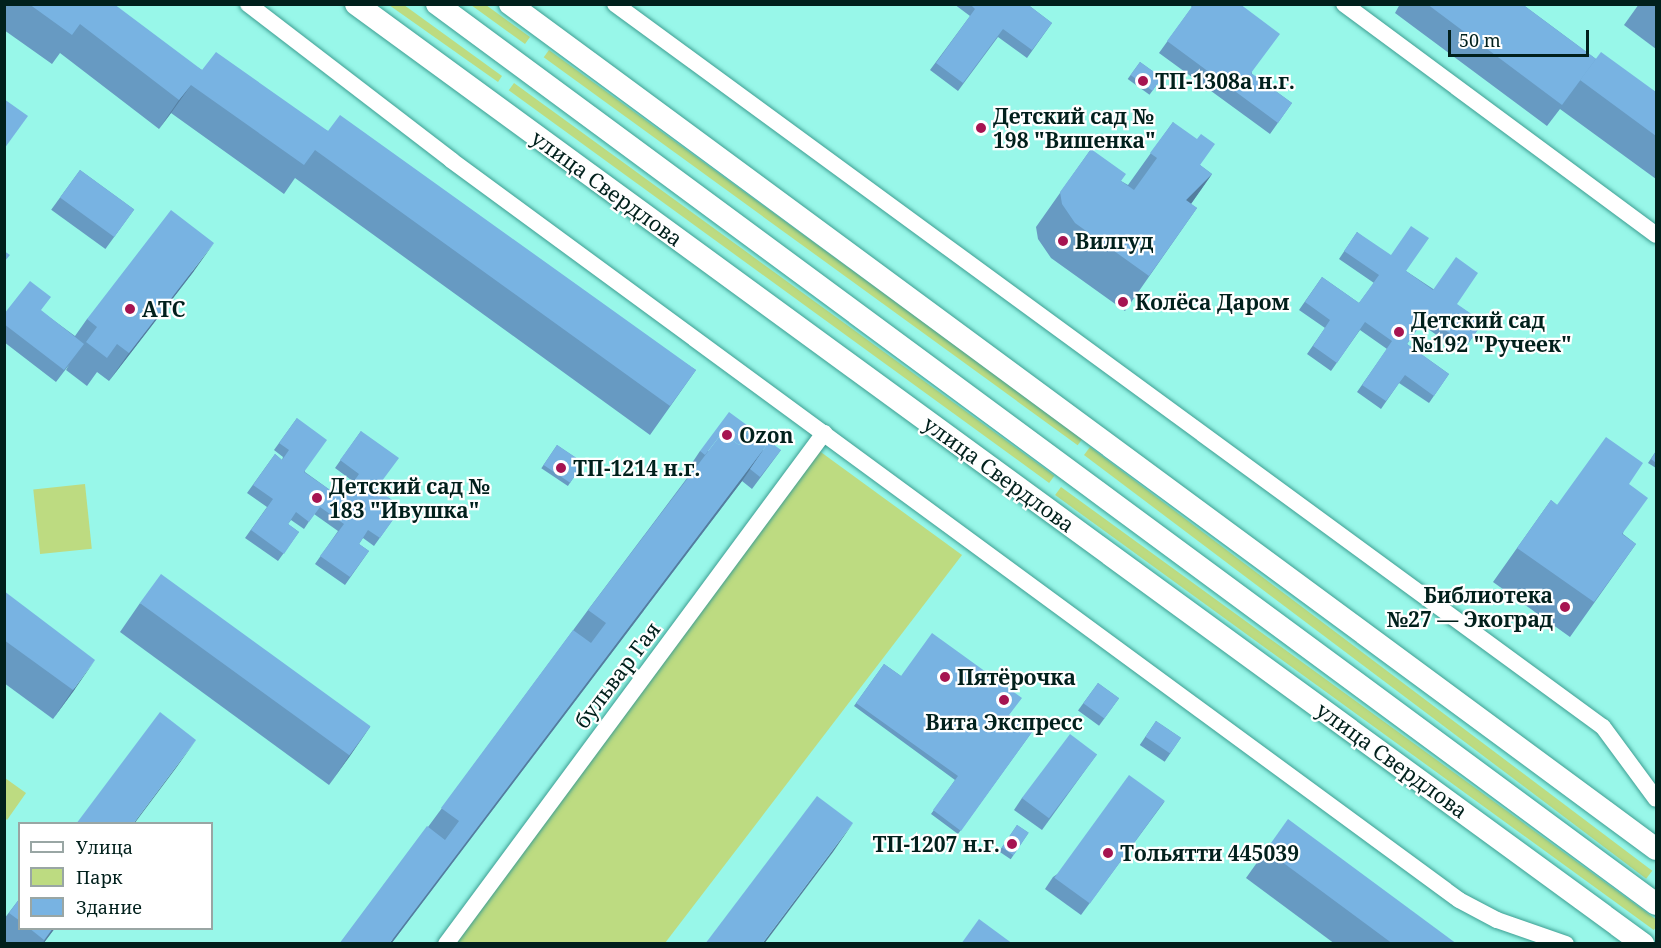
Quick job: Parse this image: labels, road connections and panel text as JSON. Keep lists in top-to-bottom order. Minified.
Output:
{"streets":{"main road":["улица Свердлова"],"street":["бульвар Гая"]},"places":["ТП-1308а н.г.","Детский сад № 198 \"Вишенка\"","Вилгуд","Колёса Даром","АТС","Детский сад №192 \"Ручеек\"","Ozon","ТП-1214 н.г.","Детский сад № 183 \"Ивушка\"","Библиотека №27 — Экоград","Пятёрочка","Вита Экспресс","ТП-1207 н.г.","Тольятти 445039"],"legend":["Улица","Парк","Здание"],"scale_bar":"50 m"}
